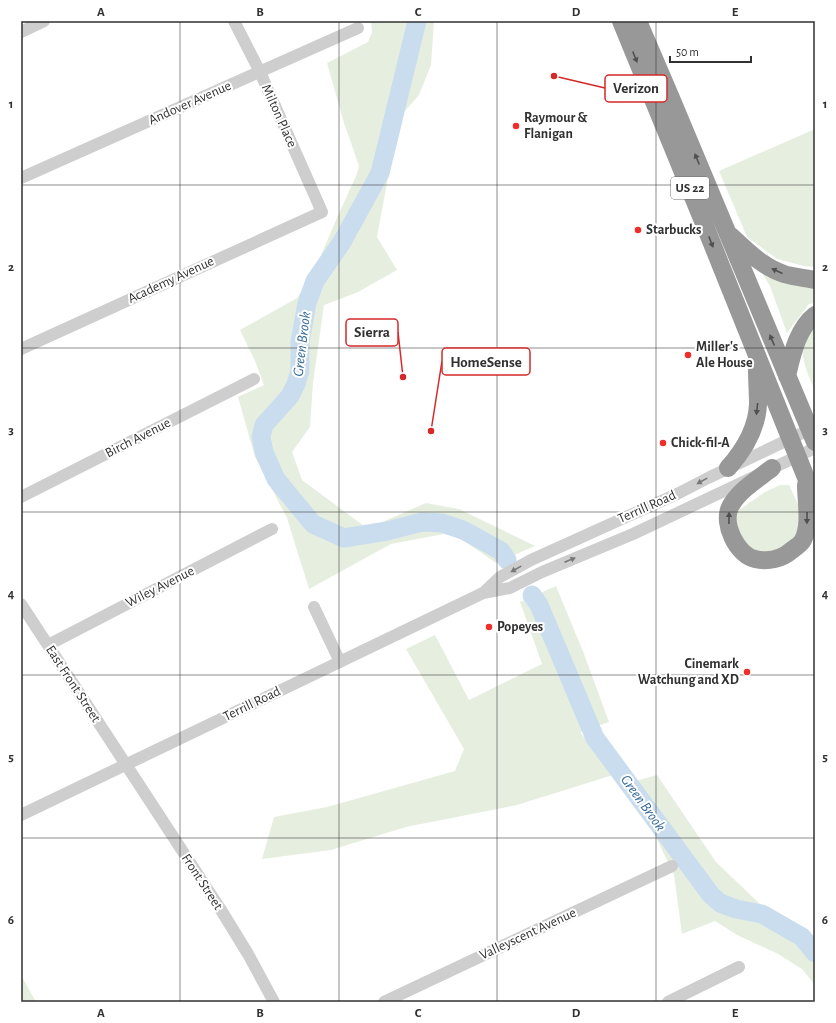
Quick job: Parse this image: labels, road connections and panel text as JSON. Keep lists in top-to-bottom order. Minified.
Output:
{"streets":{"highway":["US 22"],"street":["Andover Avenue","Milton Place","Academy Avenue","Birch Avenue","Terrill Road","Wiley Avenue","East Front Street","Front Street","Valleyscent Avenue"]},"crossings":[["Andover Avenue","Milton Place"],["Milton Place","Academy Avenue"],["US 22","Terrill Road"],["Terrill Road","East Front Street"],["Terrill Road","Front Street"],["Wiley Avenue","East Front Street"],["East Front Street","Front Street"]],"water":["Green Brook"],"places":["Verizon","Raymour & Flanigan","Starbucks","Miller's Ale House","Sierra","HomeSense","Chick-fil-A","Popeyes","Cinemark Watchung and XD"],"scale_bar":"50 m","grid":{"columns":["A","B","C","D","E"],"rows":["1","2","3","4","5","6"]}}
